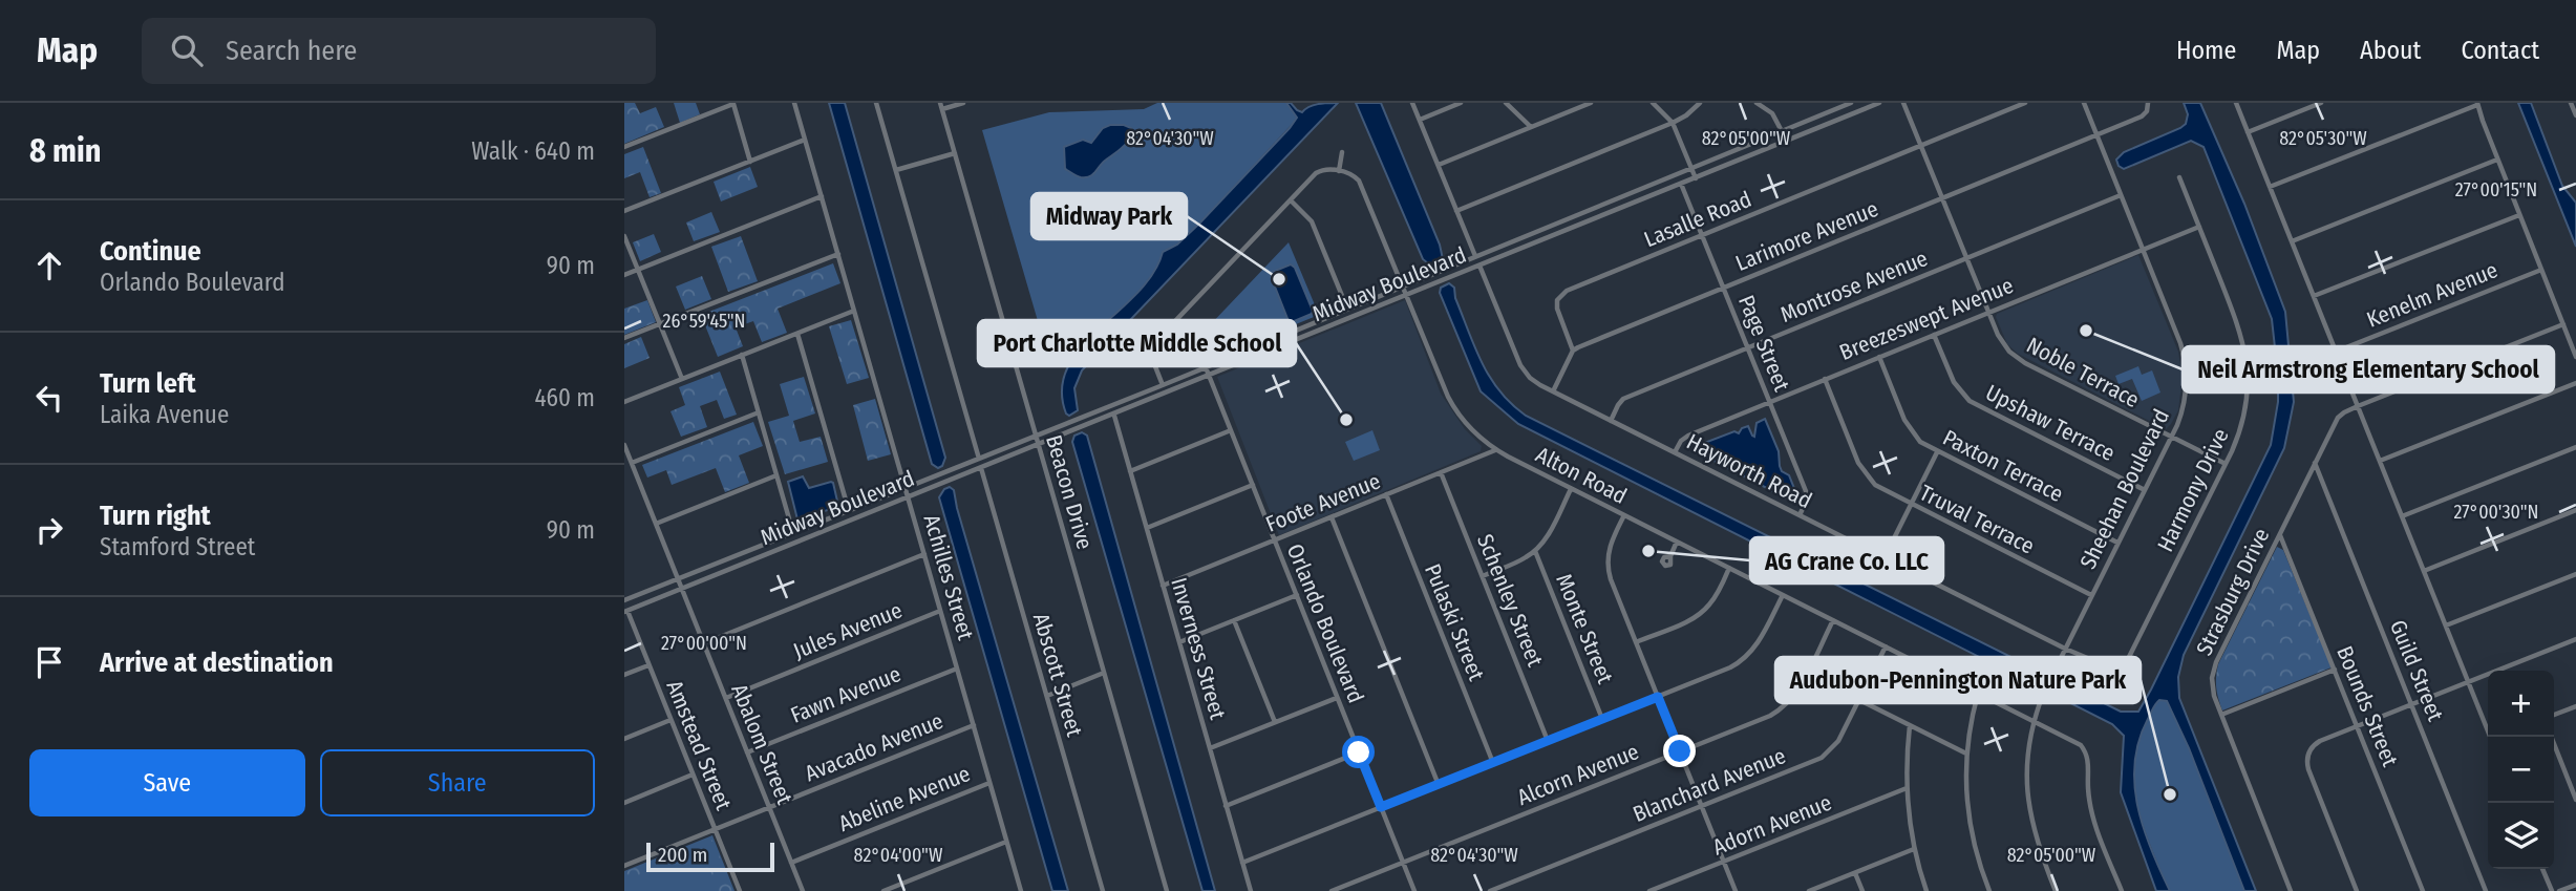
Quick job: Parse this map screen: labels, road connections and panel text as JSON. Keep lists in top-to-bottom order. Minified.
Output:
{"streets":{"street":["Lasalle Road","Larimore Avenue","Midway Boulevard","Montrose Avenue","Kenelm Avenue","Breezeswept Avenue","Page Street","Noble Terrace","Upshaw Terrace","Paxton Terrace","Hayworth Road","Alton Road","Sheehan Boulevard","Harmony Drive","Beacon Drive","Foote Avenue","Truval Terrace","Achilles Street","Strasburg Drive","Schenley Street","Pulaski Street","Orlando Boulevard","Monte Street","Jules Avenue","Inverness Street","Guild Street","Abscott Street","Fawn Avenue","Bounds Street","Abalom Street","Amstead Street","Avacado Avenue","Alcorn Avenue","Blanchard Avenue","Abeline Avenue","Adorn Avenue"]},"crossings":[["Lasalle Road","Larimore Avenue"],["Lasalle Road","Page Street"],["Lasalle Road","Noble Terrace"],["Larimore Avenue","Page Street"],["Larimore Avenue","Noble Terrace"],["Larimore Avenue","Sheehan Boulevard"],["Midway Boulevard","Page Street"],["Midway Boulevard","Hayworth Road"],["Midway Boulevard","Alton Road"],["Midway Boulevard","Beacon Drive"],["Midway Boulevard","Achilles Street"],["Midway Boulevard","Orlando Boulevard"],["Midway Boulevard","Inverness Street"],["Midway Boulevard","Abscott Street"],["Midway Boulevard","Abalom Street"],["Midway Boulevard","Amstead Street"],["Montrose Avenue","Page Street"],["Montrose Avenue","Noble Terrace"],["Montrose Avenue","Hayworth Road"],["Montrose Avenue","Sheehan Boulevard"],["Breezeswept Avenue","Page Street"],["Breezeswept Avenue","Noble Terrace"],["Breezeswept Avenue","Upshaw Terrace"],["Breezeswept Avenue","Paxton Terrace"],["Breezeswept Avenue","Hayworth Road"],["Breezeswept Avenue","Sheehan Boulevard"],["Breezeswept Avenue","Harmony Drive"],["Breezeswept Avenue","Truval Terrace"],["Page Street","Hayworth Road"],["Noble Terrace","Sheehan Boulevard"],["Noble Terrace","Harmony Drive"],["Upshaw Terrace","Sheehan Boulevard"],["Paxton Terrace","Sheehan Boulevard"],["Hayworth Road","Sheehan Boulevard"],["Hayworth Road","Harmony Drive"],["Alton Road","Sheehan Boulevard"],["Alton Road","Foote Avenue"],["Alton Road","Alcorn Avenue"],["Alton Road","Blanchard Avenue"],["Sheehan Boulevard","Harmony Drive"],["Sheehan Boulevard","Truval Terrace"],["Foote Avenue","Schenley Street"],["Foote Avenue","Pulaski Street"],["Foote Avenue","Orlando Boulevard"],["Foote Avenue","Inverness Street"],["Achilles Street","Jules Avenue"],["Achilles Street","Fawn Avenue"],["Achilles Street","Avacado Avenue"],["Achilles Street","Abeline Avenue"],["Strasburg Drive","Guild Street"],["Strasburg Drive","Bounds Street"],["Orlando Boulevard","Alcorn Avenue"],["Jules Avenue","Abalom Street"],["Fawn Avenue","Abalom Street"],["Abalom Street","Avacado Avenue"],["Abalom Street","Abeline Avenue"],["Amstead Street","Avacado Avenue"]],"places":["Midway Park","Neil Armstrong Elementary School","Port Charlotte Middle School","AG Crane Co. LLC","Audubon-Pennington Nature Park"],"scale_bar":"200 m","page":{"header":"Map","search":"Search here","nav":["Home","Map","About","Contact"],"heading":["8 min","Walk · 640 m"],"list":[["Continue","Orlando Boulevard","90 m"],["Turn left","Laika Avenue","460 m"],["Turn right","Stamford Street","90 m"],"Arrive at destination"],"map_buttons":["+","−"],"buttons":["Save","Share"],"scale":"200 m"},"coordinates":["82°04'30\"W","82°05'00\"W","82°05'30\"W","27°00'15\"N","26°59'45\"N","27°00'30\"N","27°00'00\"N","82°04'00\"W"]}
